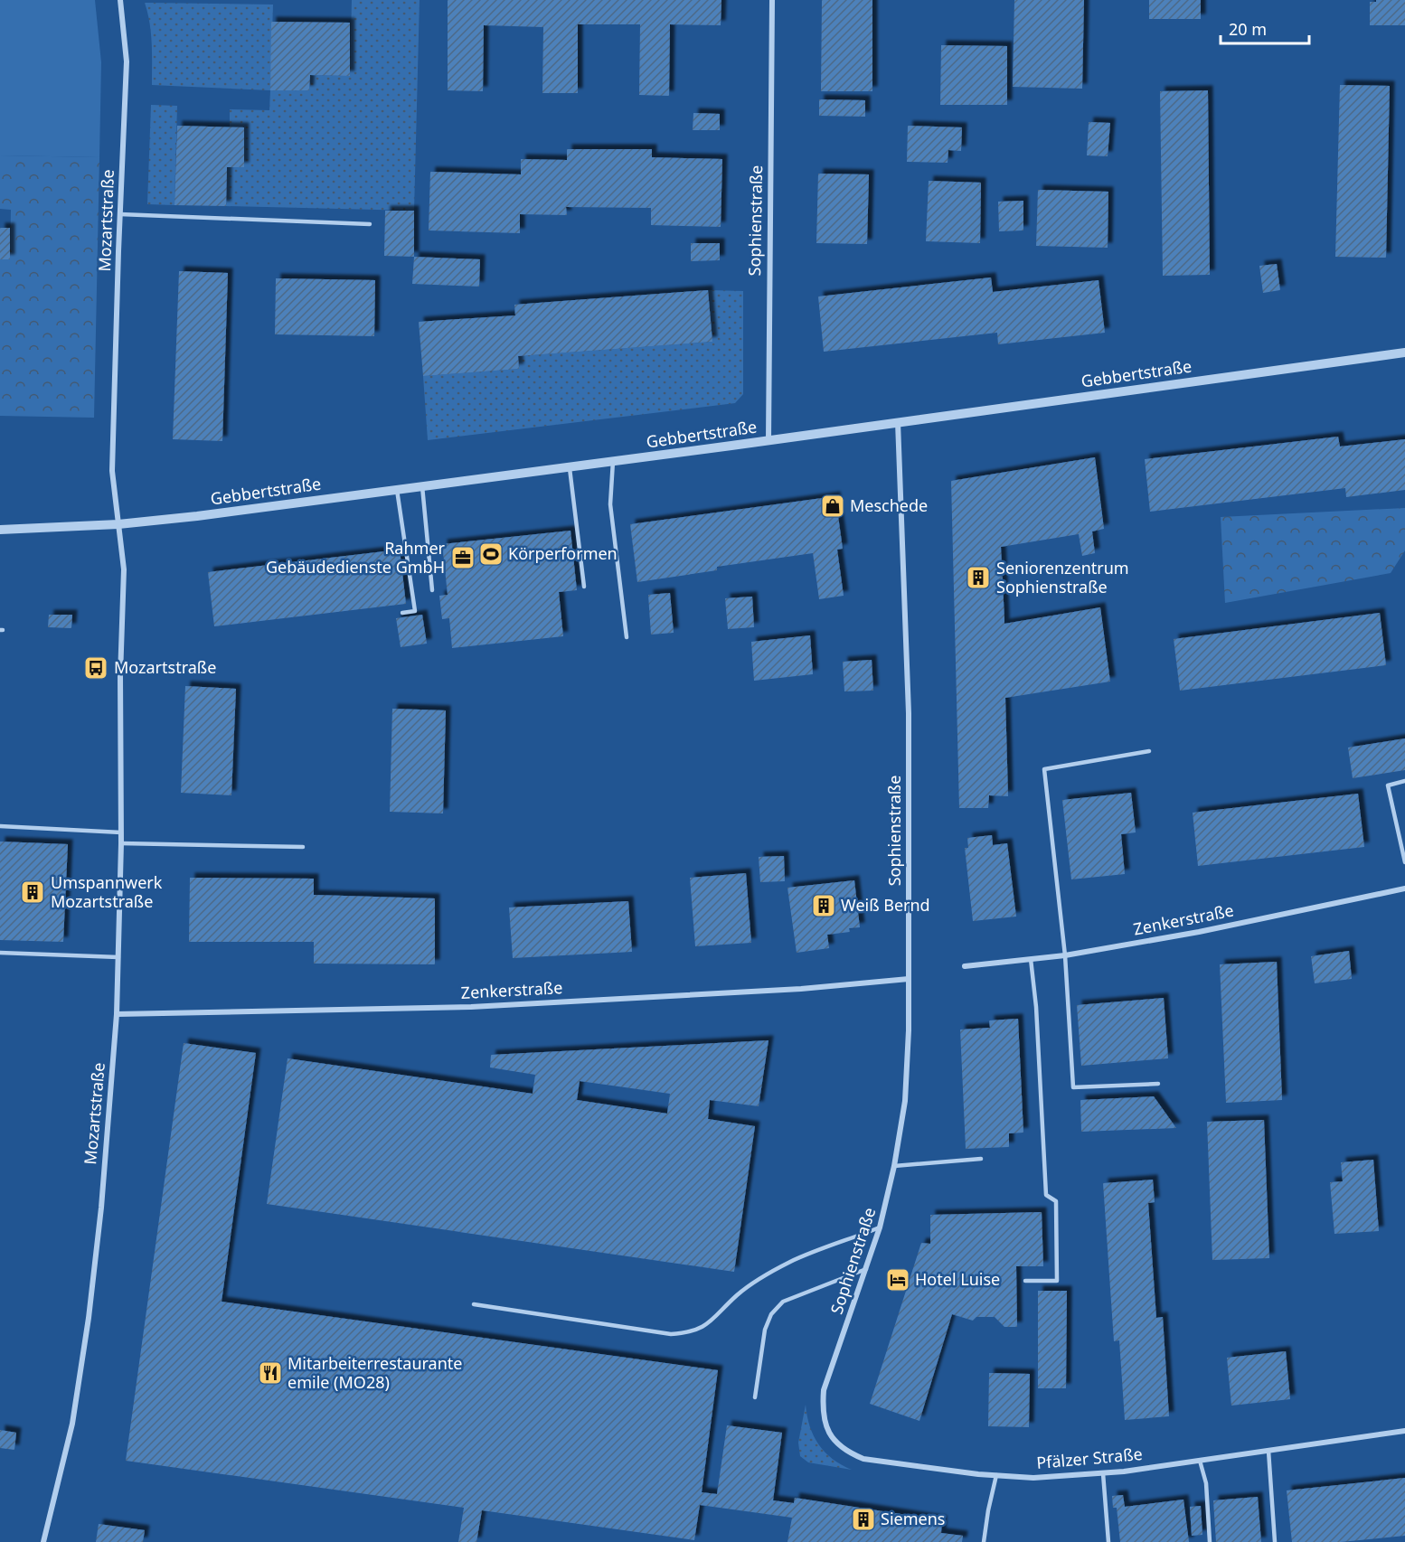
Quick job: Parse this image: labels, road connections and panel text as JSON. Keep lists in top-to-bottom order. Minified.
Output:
{"streets":{"street":["Mozartstraße","Sophienstraße","Gebbertstraße","Zenkerstraße","Pfälzer Straße"]},"crossings":[["Mozartstraße","Gebbertstraße"],["Mozartstraße","Zenkerstraße"],["Sophienstraße","Gebbertstraße"],["Sophienstraße","Zenkerstraße"],["Sophienstraße","Pfälzer Straße"]],"places":{"shop":["Meschede"],"sports":["Körperformen"],"office":["Rahmer Gebäudedienste GmbH"],"building":["Seniorenzentrum Sophienstraße","Umspannwerk Mozartstraße","Weiß Bernd","Siemens"],"bus stop":["Mozartstraße"],"hotel":["Hotel Luise"],"restaurant":["Mitarbeiterrestaurante emile (MO28)"]},"scale_bar":"20 m"}
